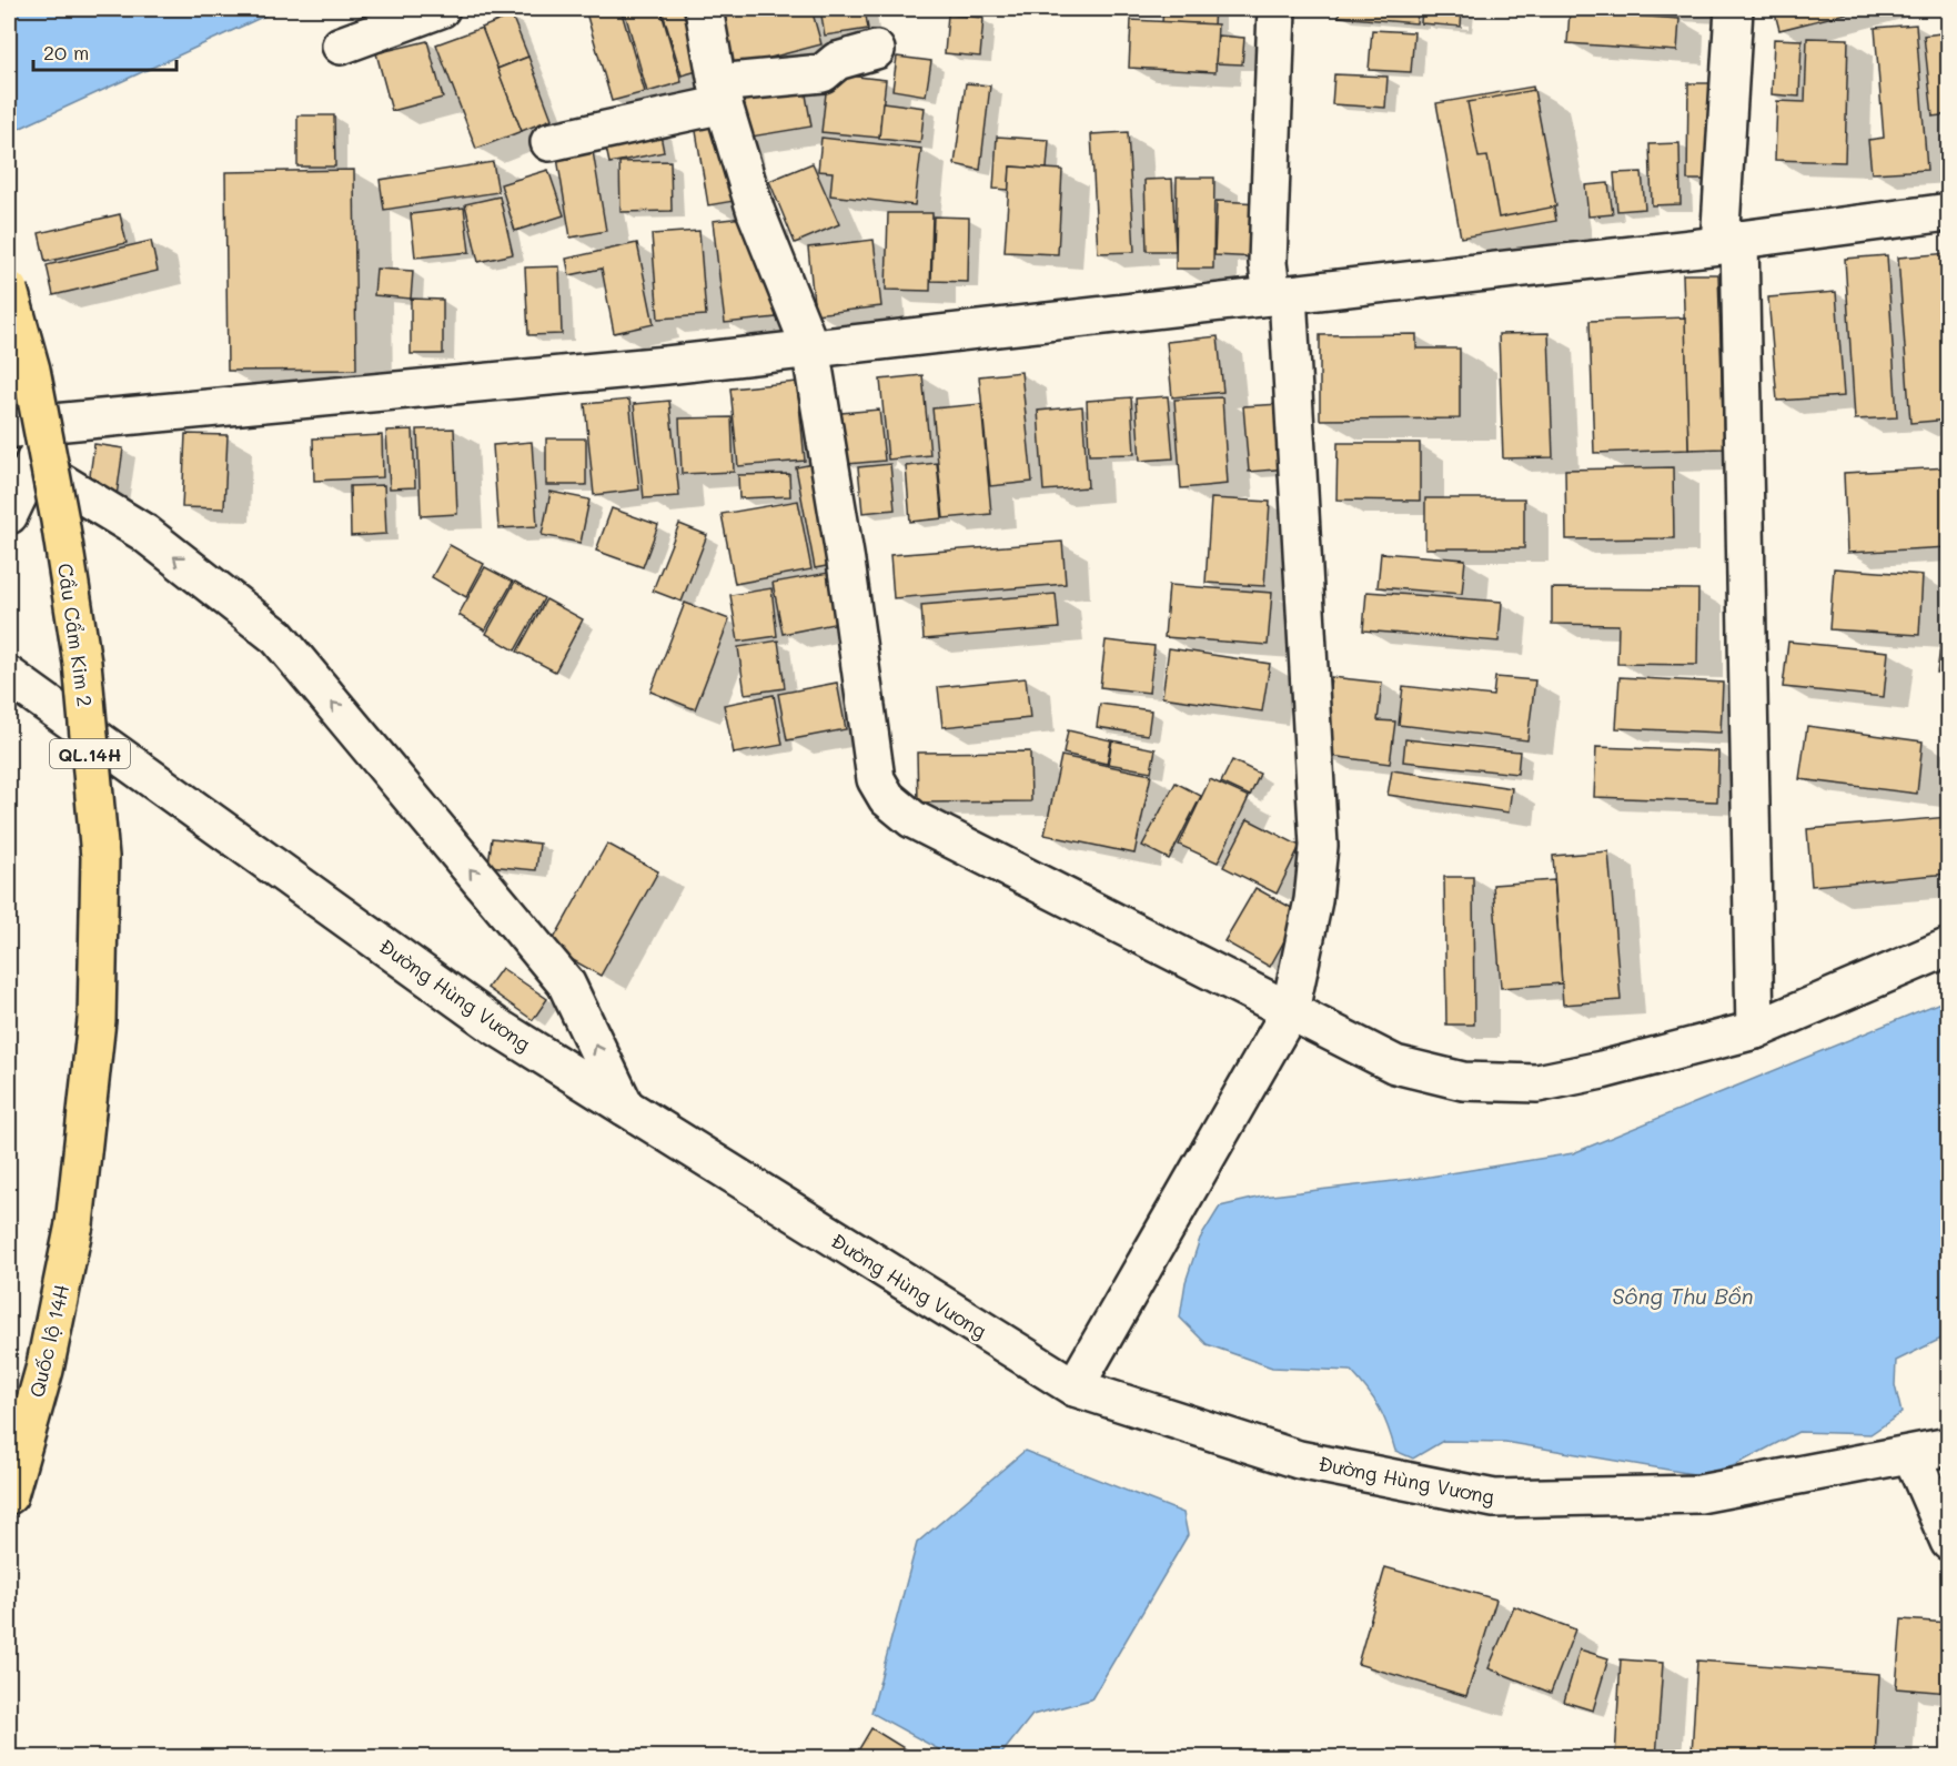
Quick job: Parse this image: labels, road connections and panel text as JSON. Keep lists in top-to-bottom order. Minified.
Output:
{"streets":{"main road":["Cầu Cẩm Kim 2","QL.14H","Quốc lộ 14H"],"street":["Đường Hùng Vương"]},"crossings":[["Cầu Cẩm Kim 2","Quốc lộ 14H"]],"water":["Sông Thu Bồn"],"scale_bar":"20 m"}
